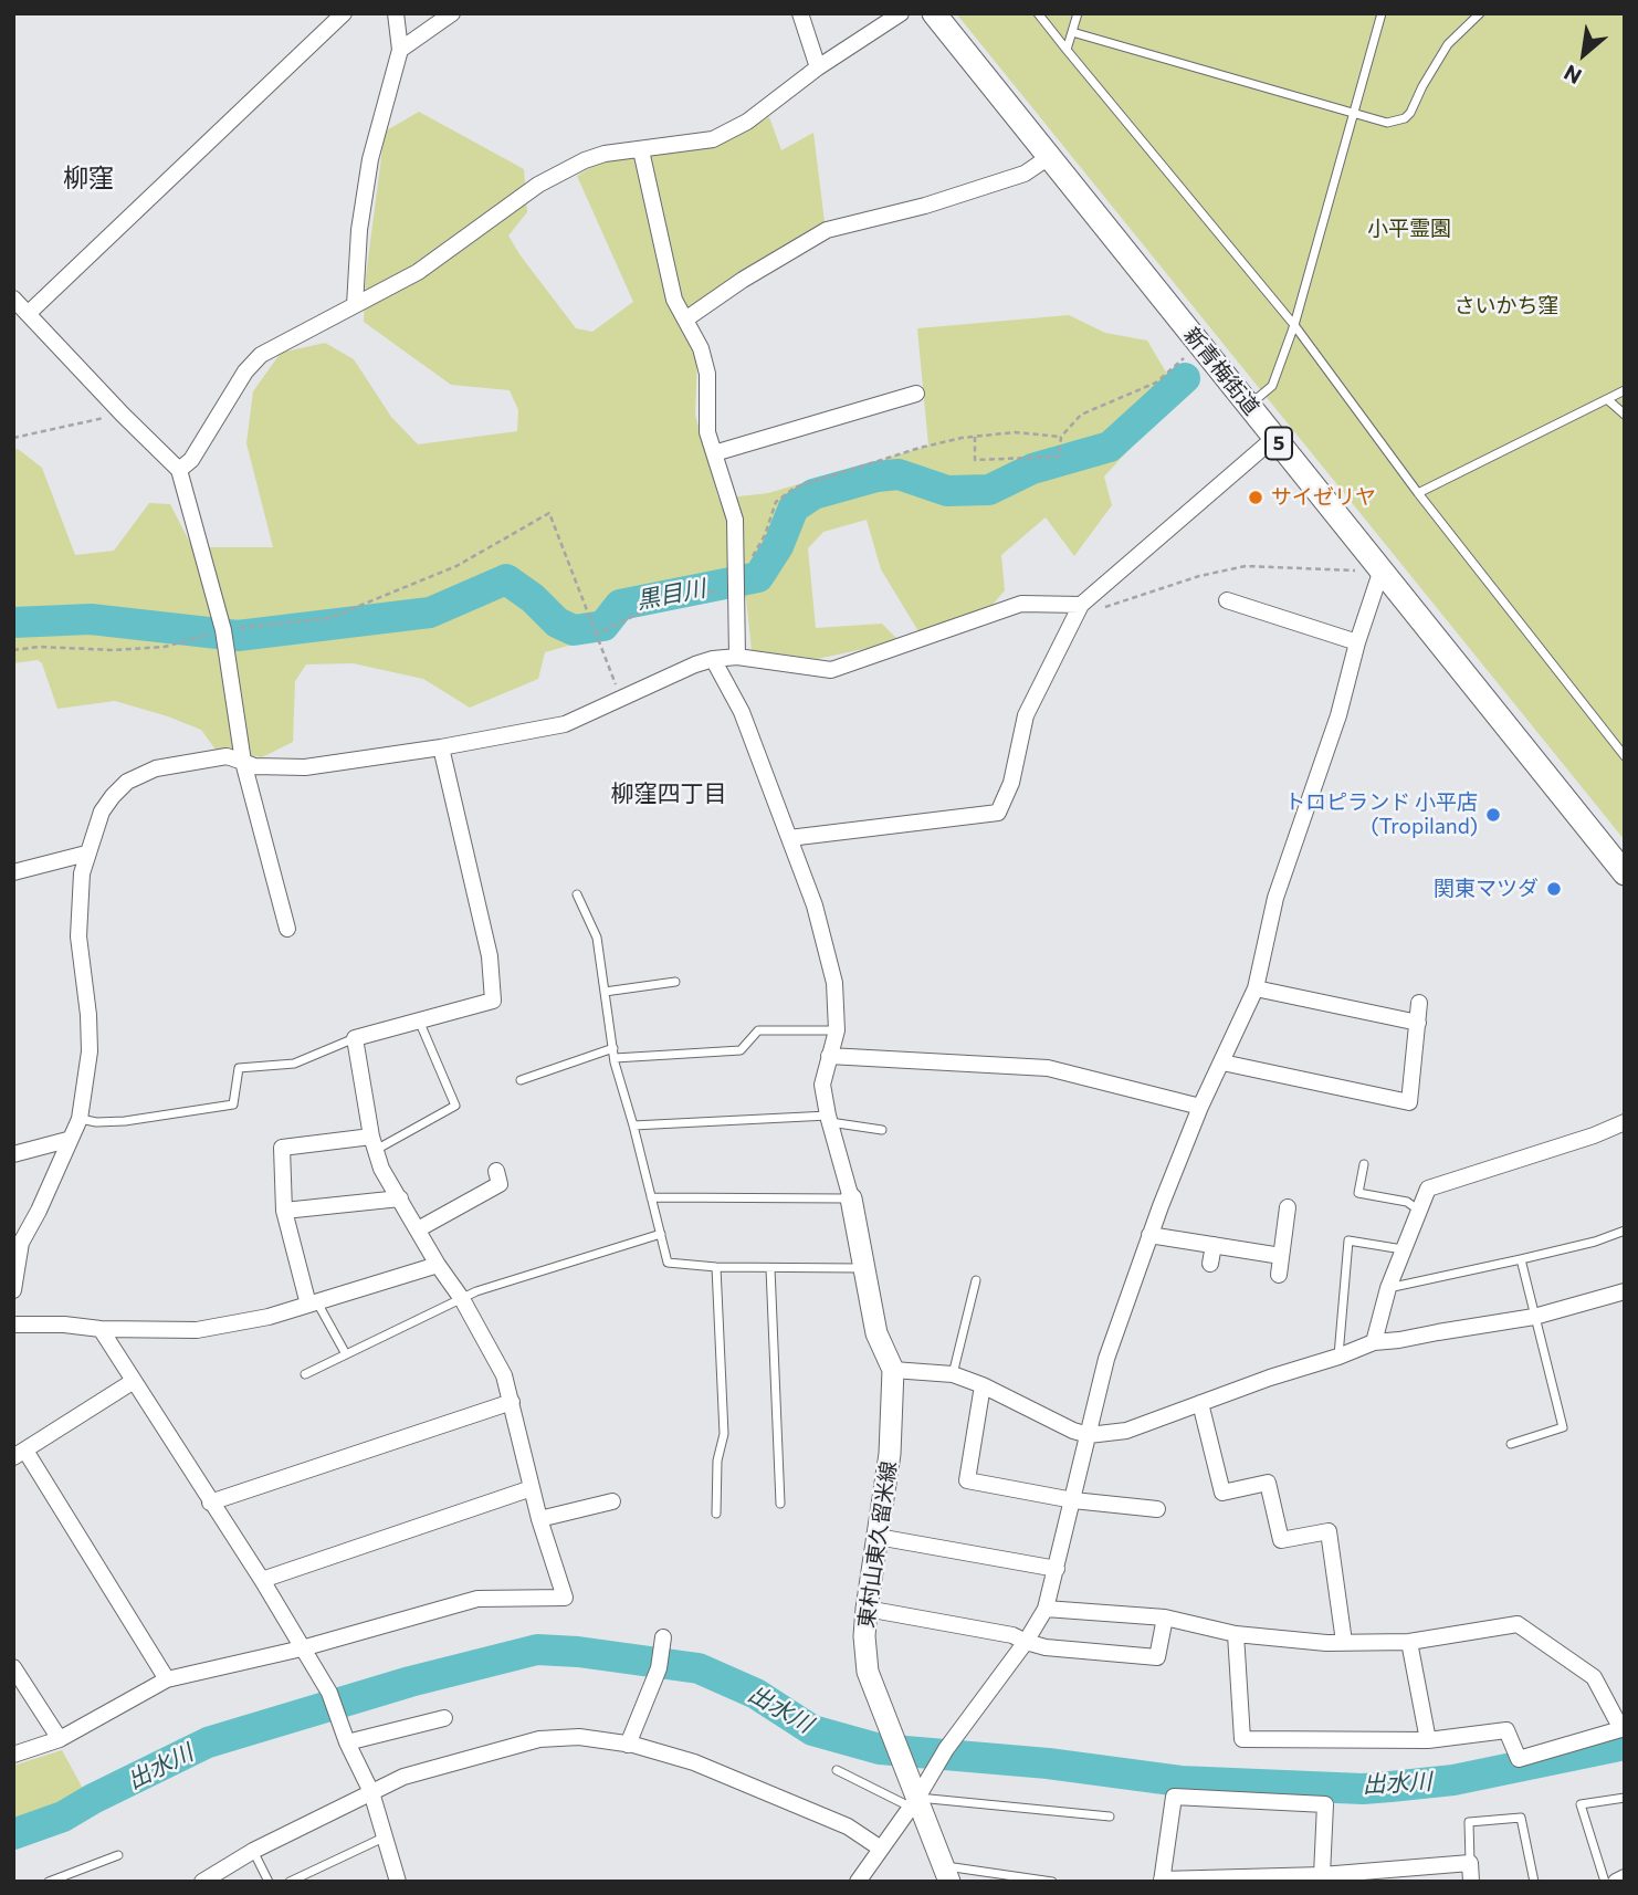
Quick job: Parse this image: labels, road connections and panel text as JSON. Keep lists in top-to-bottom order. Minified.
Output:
{"streets":{"main road":["新青梅街道","5","東村山東久留米線"]},"districts":["柳窪","柳窪四丁目"],"water":["黒目川","出水川"],"parks":["小平霊園","さいかち窪"],"places":["サイゼリヤ","トロピランド 小平店 (Tropiland)","関東マツダ"],"north":"bottom left"}
